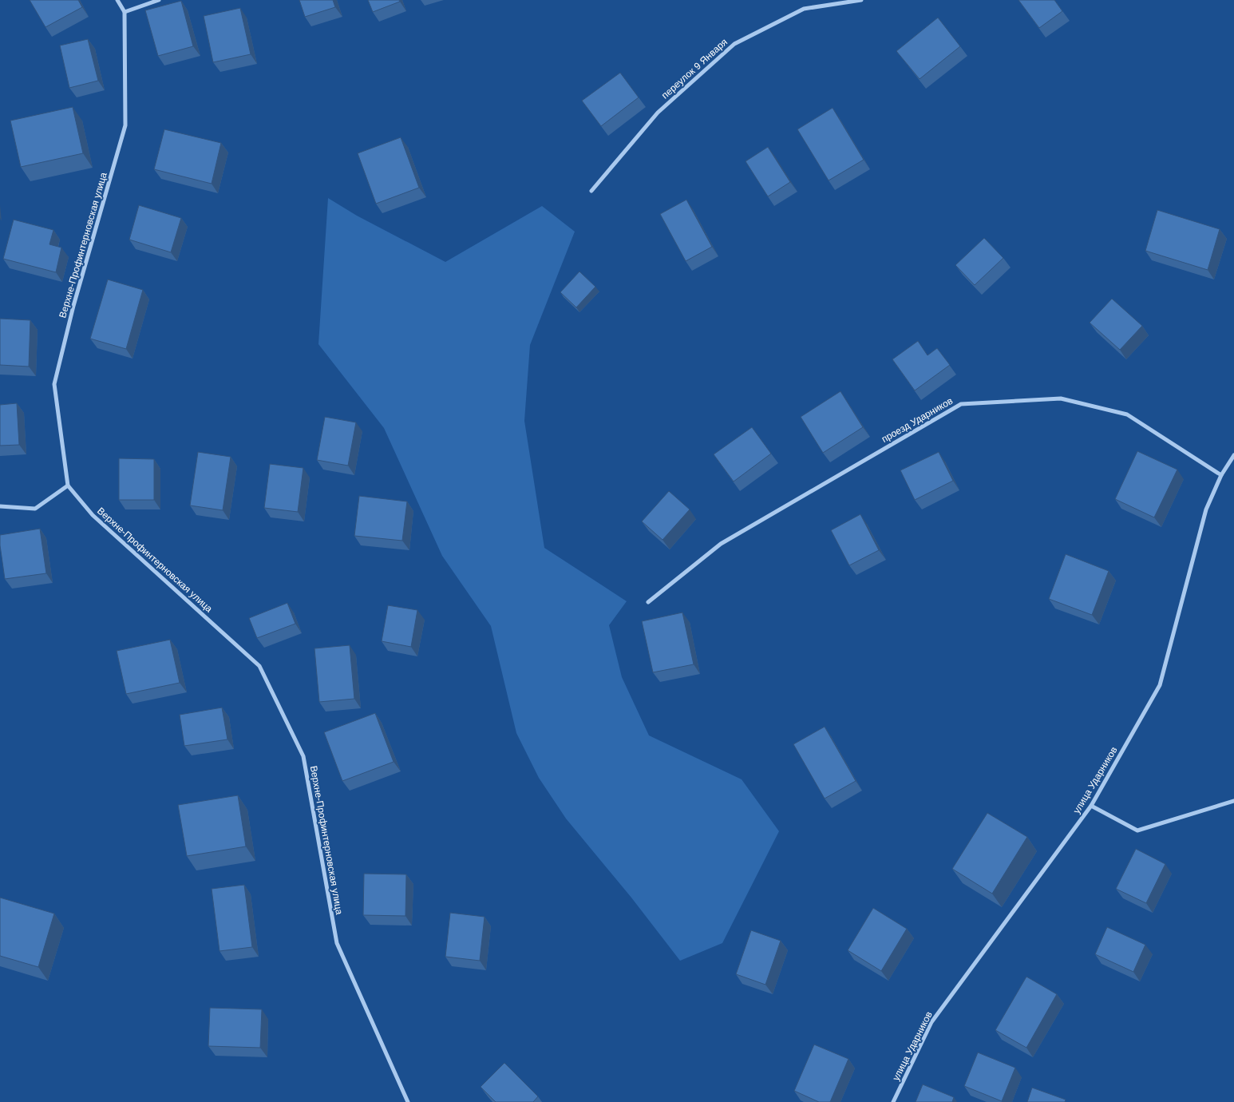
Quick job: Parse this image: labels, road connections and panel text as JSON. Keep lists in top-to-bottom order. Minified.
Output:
{"streets":{"street":["переулок 9 Января","Верхне-Профинтерновская улица","проезд Ударников","улица Ударников"]},"crossings":[["проезд Ударников","улица Ударников"]]}
